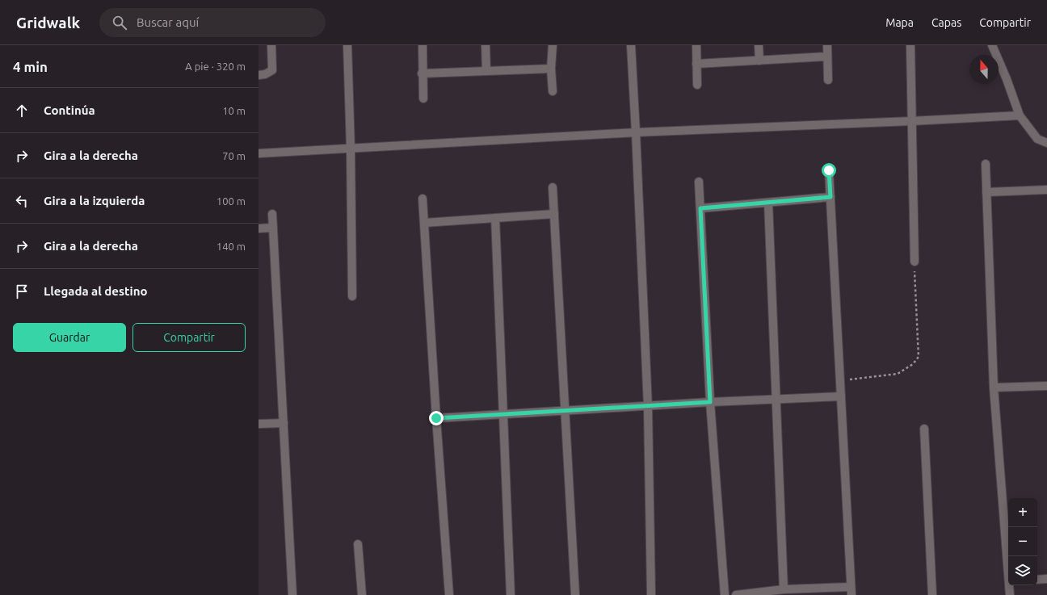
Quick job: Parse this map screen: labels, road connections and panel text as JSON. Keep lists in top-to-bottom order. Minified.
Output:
{"north":"top","page":{"header":"Gridwalk","search":"Buscar aquí","nav":["Mapa","Capas","Compartir"],"heading":["4 min","A pie · 320 m"],"list":[["Continúa","10 m"],["Gira a la derecha","70 m"],["Gira a la izquierda","100 m"],["Gira a la derecha","140 m"],"Llegada al destino"],"buttons":["Guardar","Compartir"],"map_buttons":["+","−"]}}
